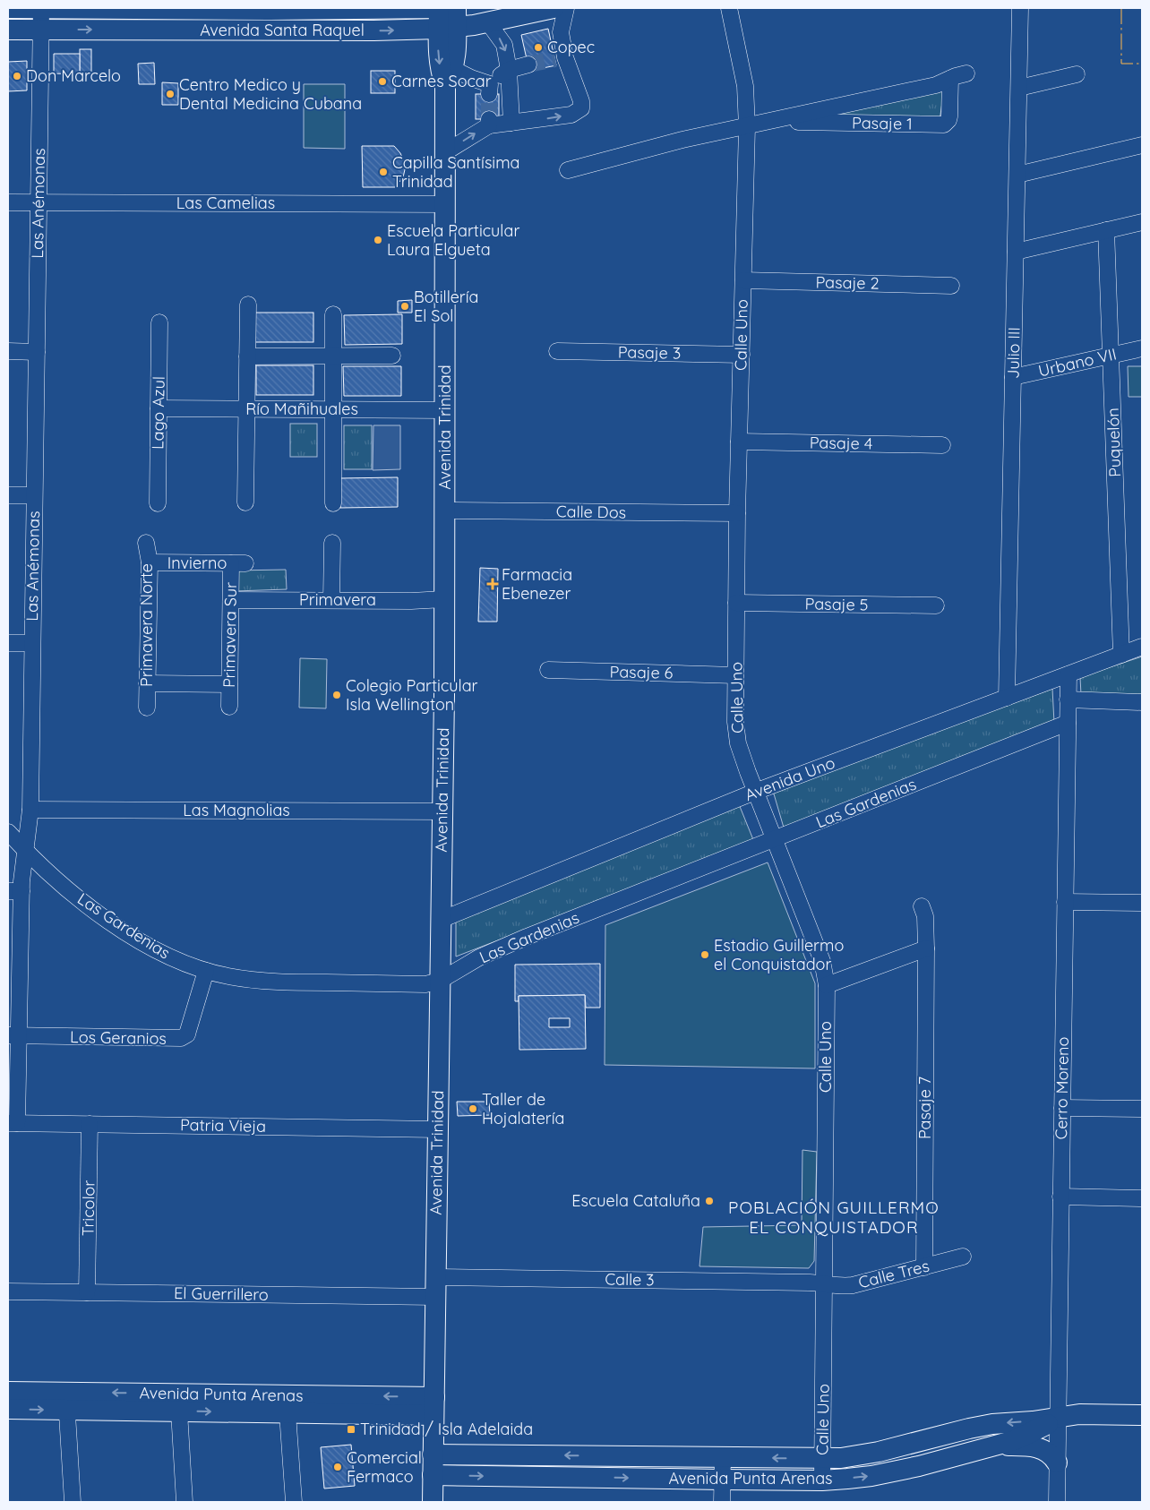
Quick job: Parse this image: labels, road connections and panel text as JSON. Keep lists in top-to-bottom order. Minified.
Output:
{"streets":{"main road":["Avenida Santa Raquel","Avenida Trinidad","Avenida Punta Arenas"],"street":["Pasaje 1","Las Anémonas","Las Camelias","Pasaje 2","Calle Uno","Pasaje 3","Julio III","Urbano VII","Río Mañihuales","Lago Azul","Puquelón","Pasaje 4","Calle Dos","Invierno","Primavera","Pasaje 5","Primavera Norte","Primavera Sur","Pasaje 6","Avenida Uno","Las Gardenias","Las Magnolias","Los Geranios","Cerro Moreno","Pasaje 7","Patria Vieja","Tricolor","Calle Tres","Calle 3","El Guerrillero"]},"crossings":[["Avenida Santa Raquel","Las Anémonas"],["Avenida Santa Raquel","Avenida Trinidad"],["Pasaje 1","Calle Uno"],["Las Anémonas","Las Camelias"],["Las Anémonas","Las Gardenias"],["Las Anémonas","Las Magnolias"],["Las Anémonas","Los Geranios"],["Las Anémonas","Patria Vieja"],["Las Camelias","Avenida Trinidad"],["Pasaje 2","Calle Uno"],["Calle Uno","Pasaje 3"],["Calle Uno","Pasaje 4"],["Calle Uno","Calle Dos"],["Calle Uno","Pasaje 5"],["Calle Uno","Pasaje 6"],["Calle Uno","Avenida Uno"],["Calle Uno","Las Gardenias"],["Calle Uno","Calle Tres"],["Calle Uno","Calle 3"],["Calle Uno","Avenida Punta Arenas"],["Julio III","Urbano VII"],["Julio III","Avenida Uno"],["Urbano VII","Puquelón"],["Río Mañihuales","Lago Azul"],["Río Mañihuales","Avenida Trinidad"],["Avenida Trinidad","Calle Dos"],["Avenida Trinidad","Primavera"],["Avenida Trinidad","Avenida Uno"],["Avenida Trinidad","Las Gardenias"],["Avenida Trinidad","Las Magnolias"],["Avenida Trinidad","Patria Vieja"],["Avenida Trinidad","Calle 3"],["Avenida Trinidad","El Guerrillero"],["Avenida Trinidad","Avenida Punta Arenas"],["Puquelón","Avenida Uno"],["Invierno","Primavera Norte"],["Invierno","Primavera Sur"],["Primavera","Primavera Sur"],["Avenida Uno","Cerro Moreno"],["Las Gardenias","Los Geranios"],["Las Gardenias","Cerro Moreno"],["Cerro Moreno","Avenida Punta Arenas"],["Pasaje 7","Calle Tres"],["Patria Vieja","Tricolor"],["Tricolor","El Guerrillero"],["Calle Tres","Calle 3"],["Calle 3","El Guerrillero"]],"districts":["POBLACIÓN GUILLERMO EL CONQUISTADOR"],"places":{"other":["Copec","Don Marcelo","Carnes Socar","Centro Medico y Dental Medicina Cubana","Capilla Santísima Trinidad","Escuela Particular Laura Elgueta","Botillería El Sol","Colegio Particular Isla Wellington","Estadio Guillermo el Conquistador","Taller de Hojalatería","Escuela Cataluña","Comercial Fermaco"],"health":["Farmacia Ebenezer"],"transit":["Trinidad / Isla Adelaida"]}}
